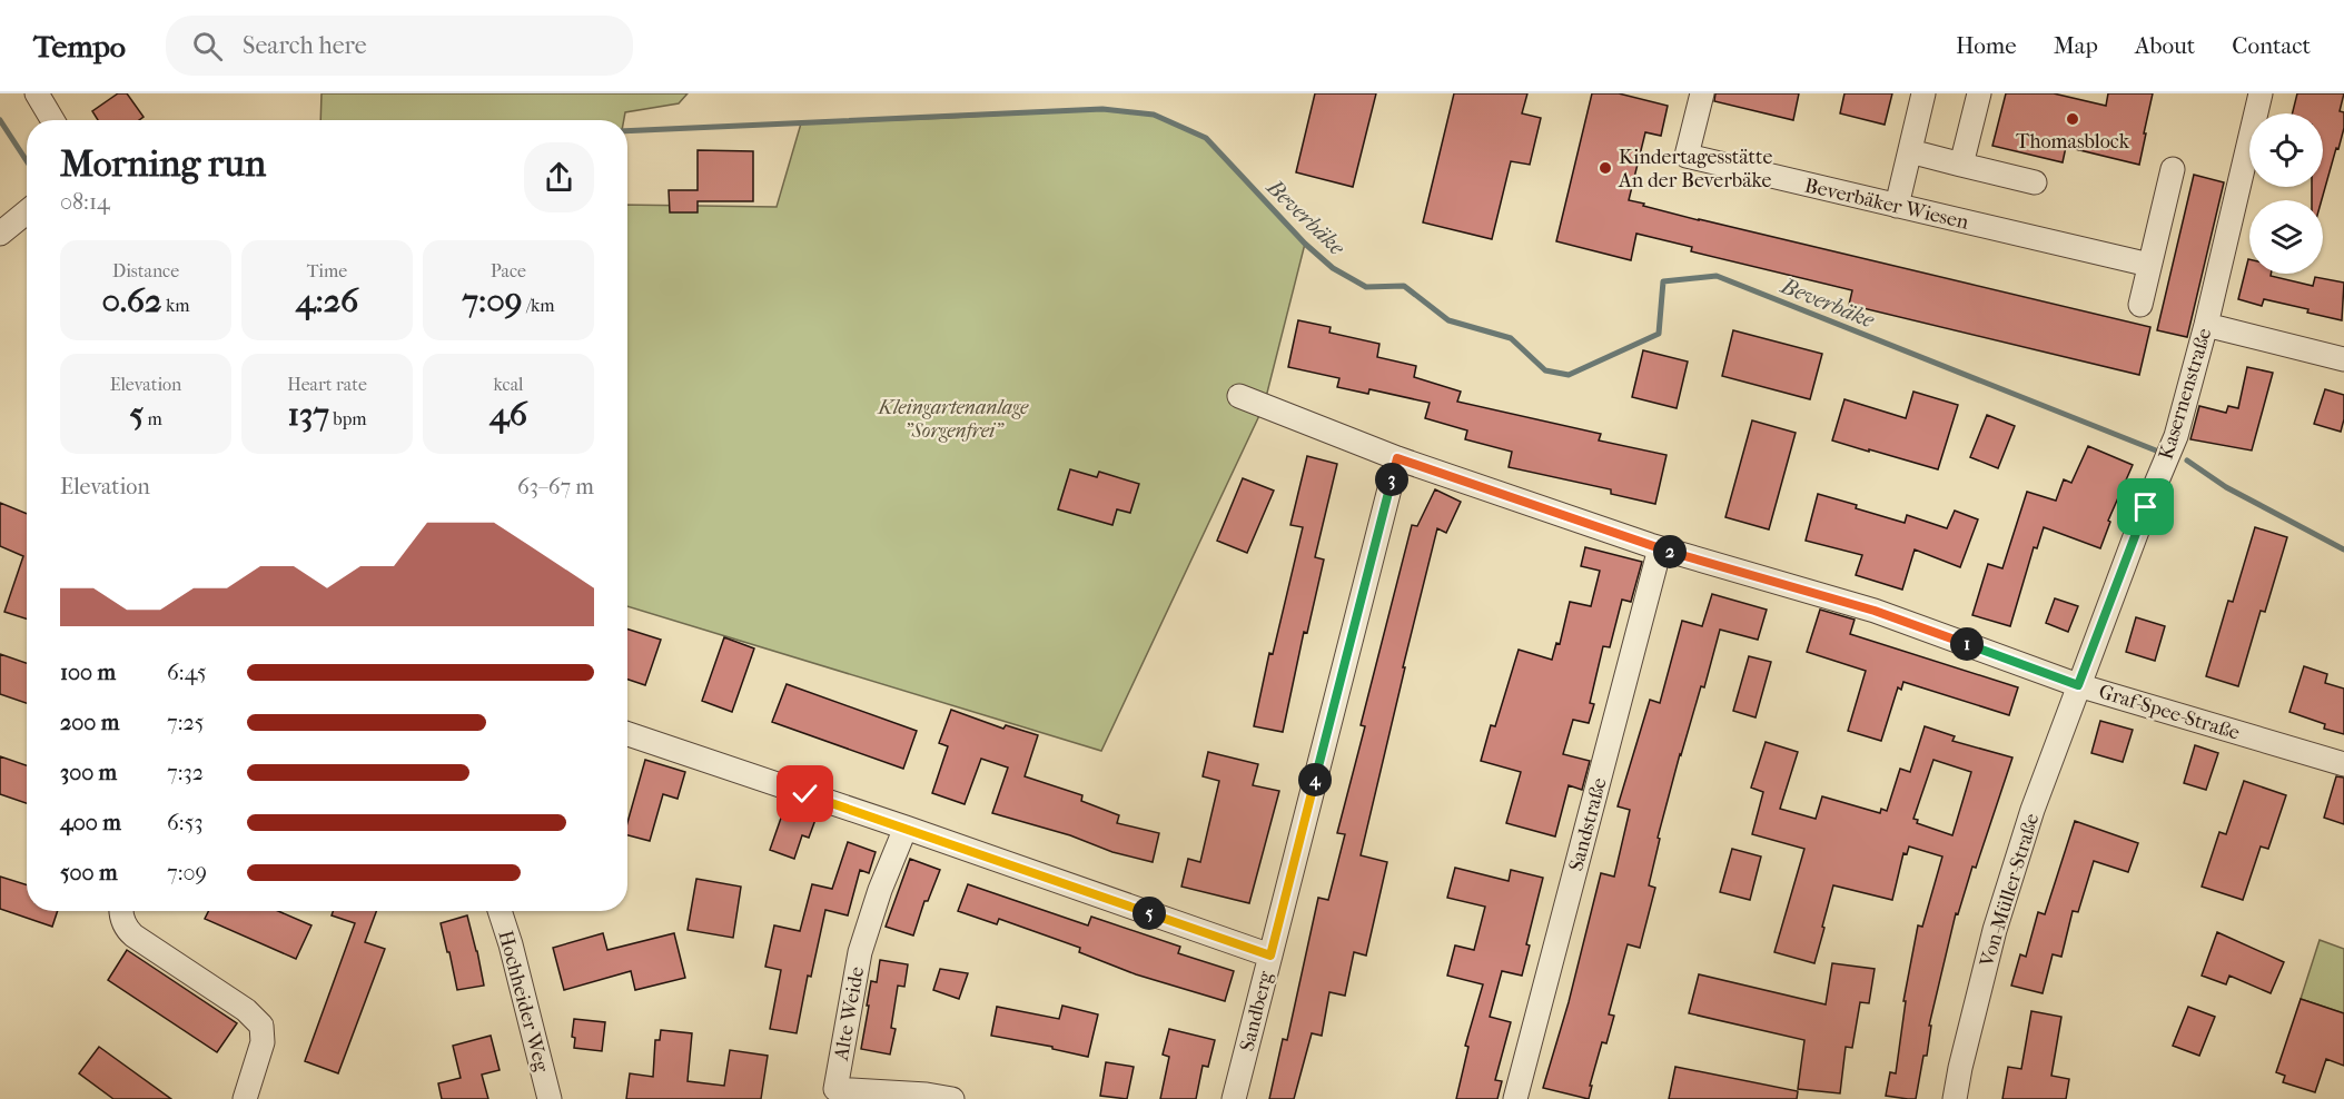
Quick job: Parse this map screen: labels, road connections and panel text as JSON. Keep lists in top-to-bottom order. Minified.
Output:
{"streets":{"street":["Beverbäker Wiesen","Kasernenstraße","Graf-Spee-Straße","Sandstraße","Von-Müller-Straße","Hochheider Weg","Sandberg","Alte Weide"]},"crossings":[["Kasernenstraße","Graf-Spee-Straße"],["Kasernenstraße","Von-Müller-Straße"],["Graf-Spee-Straße","Sandstraße"],["Graf-Spee-Straße","Von-Müller-Straße"],["Graf-Spee-Straße","Sandberg"]],"water":["Beverbäke"],"parks":["Kleingartenanlage \"Sorgenfrei\""],"places":["Thomasblock","Kindertagesstätte An der Beverbäke"],"page":{"header":"Tempo","search":"Search here","nav":["Home","Map","About","Contact"],"heading":["Morning run","08:14"],"stats":[["Distance","0.62 km"],["Time","4:26"],["Pace","7:09 /km"],["Elevation","5 m"],["Heart rate","137 bpm"],["kcal","46"]],"chart":["Elevation","63–67 m"],"pins":["3","2","1","4","5"],"list":[{"name":"100 m","note":"6:45"},{"name":"200 m","note":"7:25"},{"name":"300 m","note":"7:32"},{"name":"400 m","note":"6:53"},{"name":"500 m","note":"7:09"}]}}
